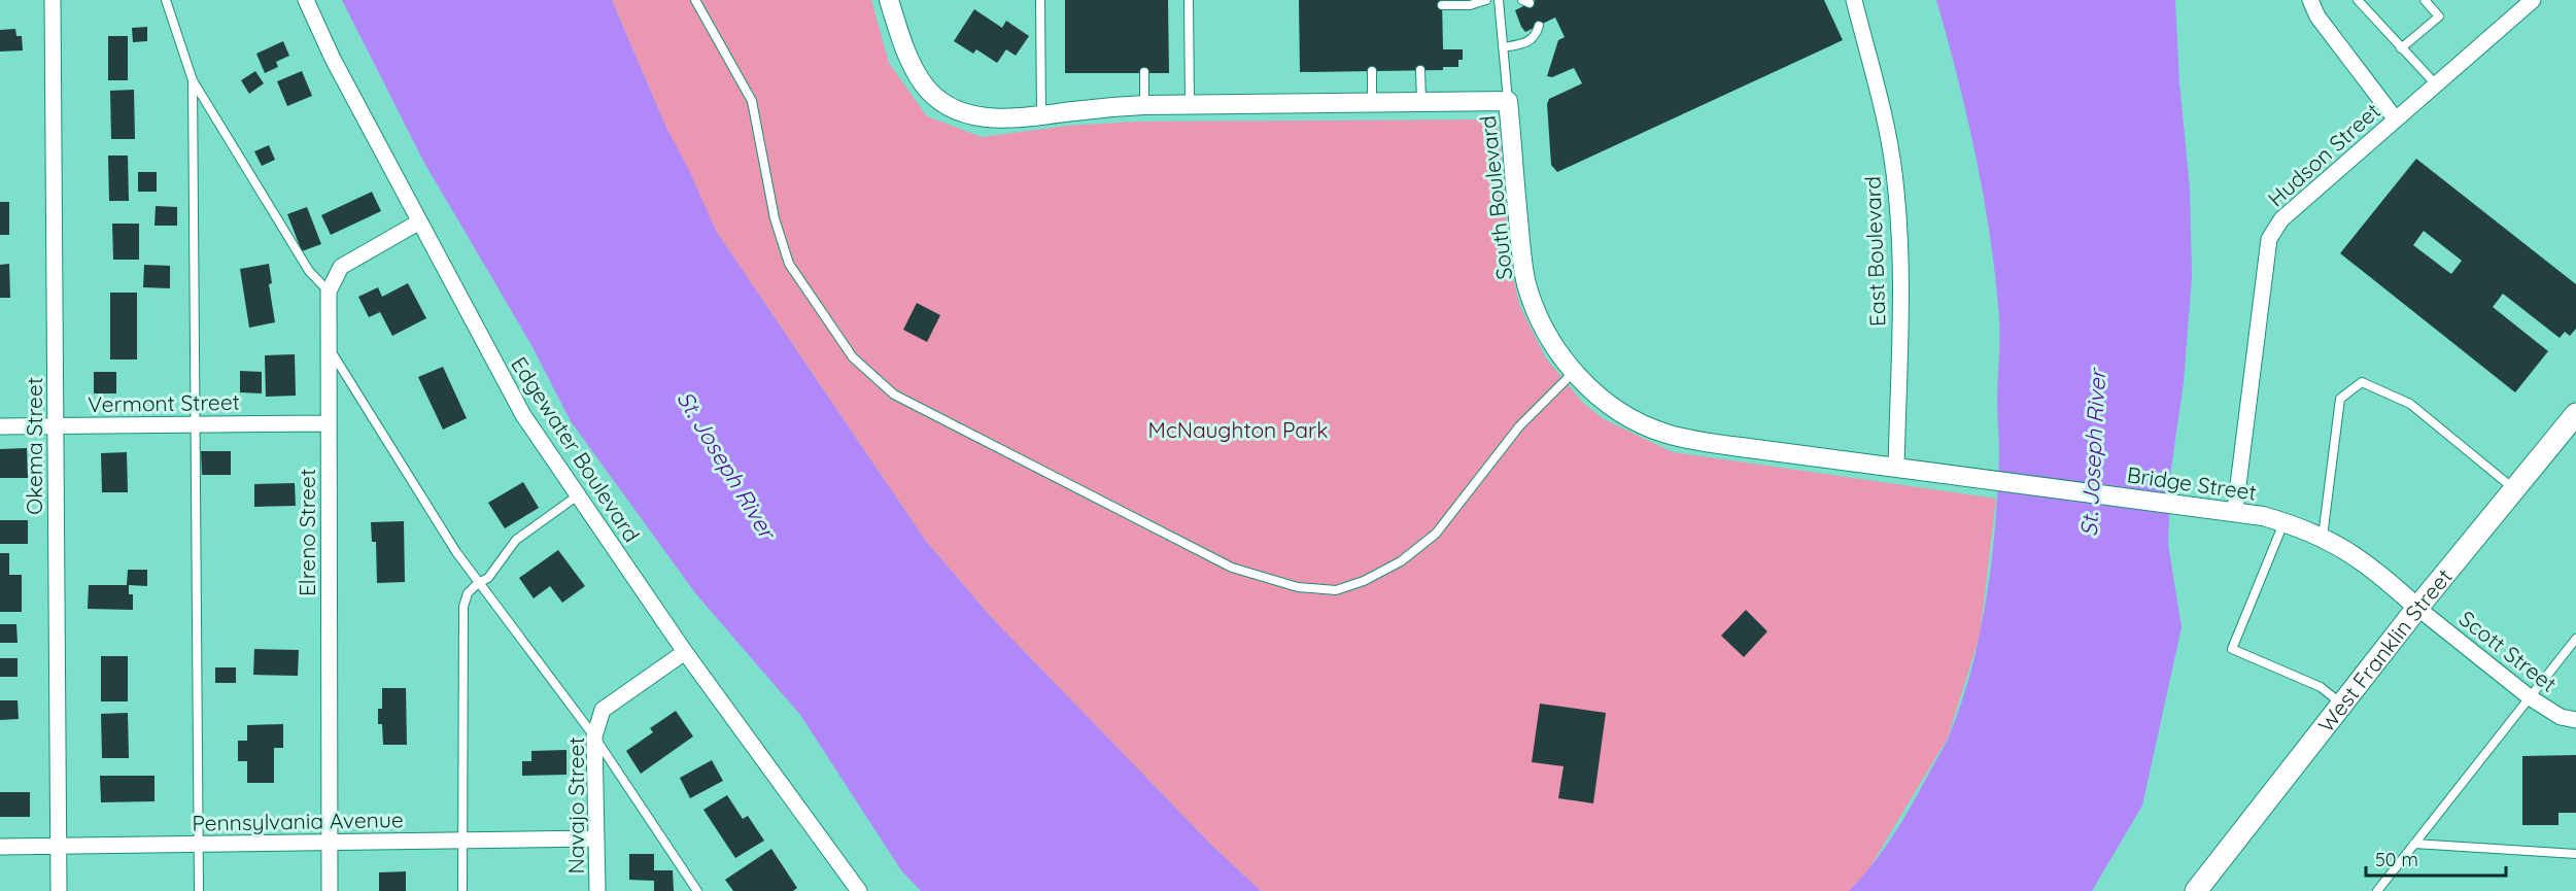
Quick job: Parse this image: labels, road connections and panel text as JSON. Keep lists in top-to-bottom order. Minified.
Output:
{"streets":{"main road":["West Franklin Street"],"street":["Hudson Street","South Boulevard","East Boulevard","Vermont Street","Okema Street","Edgewater Boulevard","Bridge Street","Elreno Street","Scott Street","Navajo Street","Pennsylvania Avenue"]},"crossings":[["Hudson Street","Bridge Street"],["South Boulevard","East Boulevard"],["South Boulevard","Bridge Street"],["East Boulevard","Bridge Street"],["Vermont Street","Okema Street"],["Vermont Street","Elreno Street"],["Okema Street","Pennsylvania Avenue"],["Edgewater Boulevard","Elreno Street"],["Edgewater Boulevard","Navajo Street"],["Bridge Street","West Franklin Street"],["Bridge Street","Scott Street"],["Elreno Street","Pennsylvania Avenue"],["West Franklin Street","Scott Street"],["Navajo Street","Pennsylvania Avenue"]],"water":["St. Joseph River"],"parks":["McNaughton Park"],"scale_bar":"50 m"}
